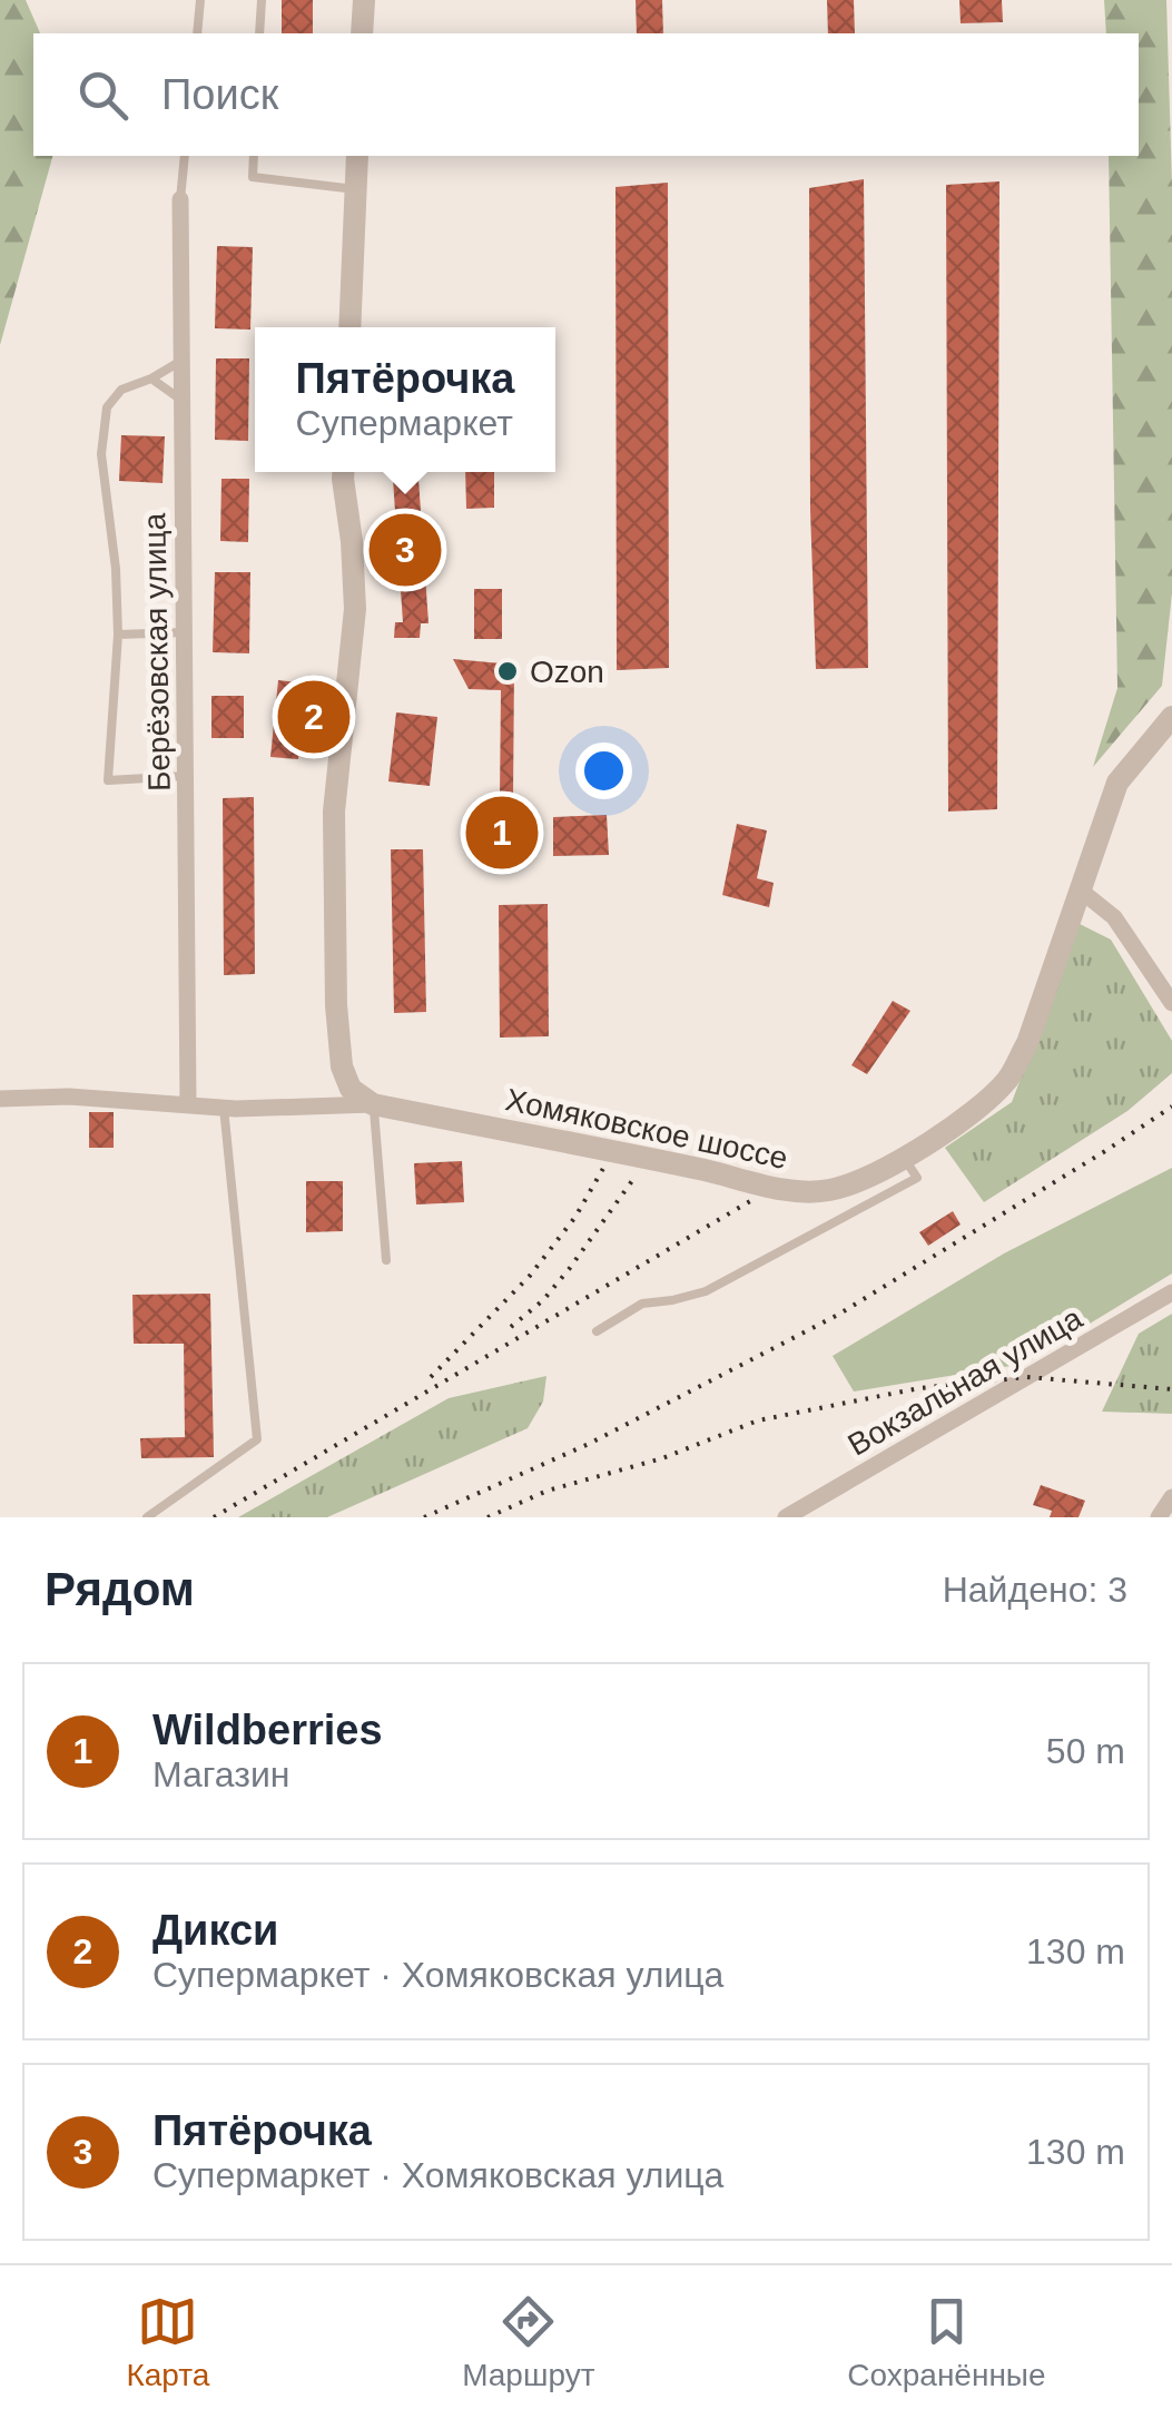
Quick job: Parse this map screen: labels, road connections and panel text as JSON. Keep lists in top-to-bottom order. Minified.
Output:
{"streets":{"street":["Берёзовская улица","Хомяковское шоссе","Вокзальная улица"]},"places":["Ozon"],"page":{"search":"Поиск","popup":["Пятёрочка","Супермаркет"],"pins":["3","2","1"],"heading":["Рядом","Найдено: 3"],"list":[{"mark":"1","name":"Wildberries","note":"Магазин","value":"50 m"},{"mark":"2","name":"Дикси","note":"Супермаркет · Хомяковская улица","value":"130 m"},{"mark":"3","name":"Пятёрочка","note":"Супермаркет · Хомяковская улица","value":"130 m"}],"nav":["Карта","Маршрут","Сохранённые"]}}
